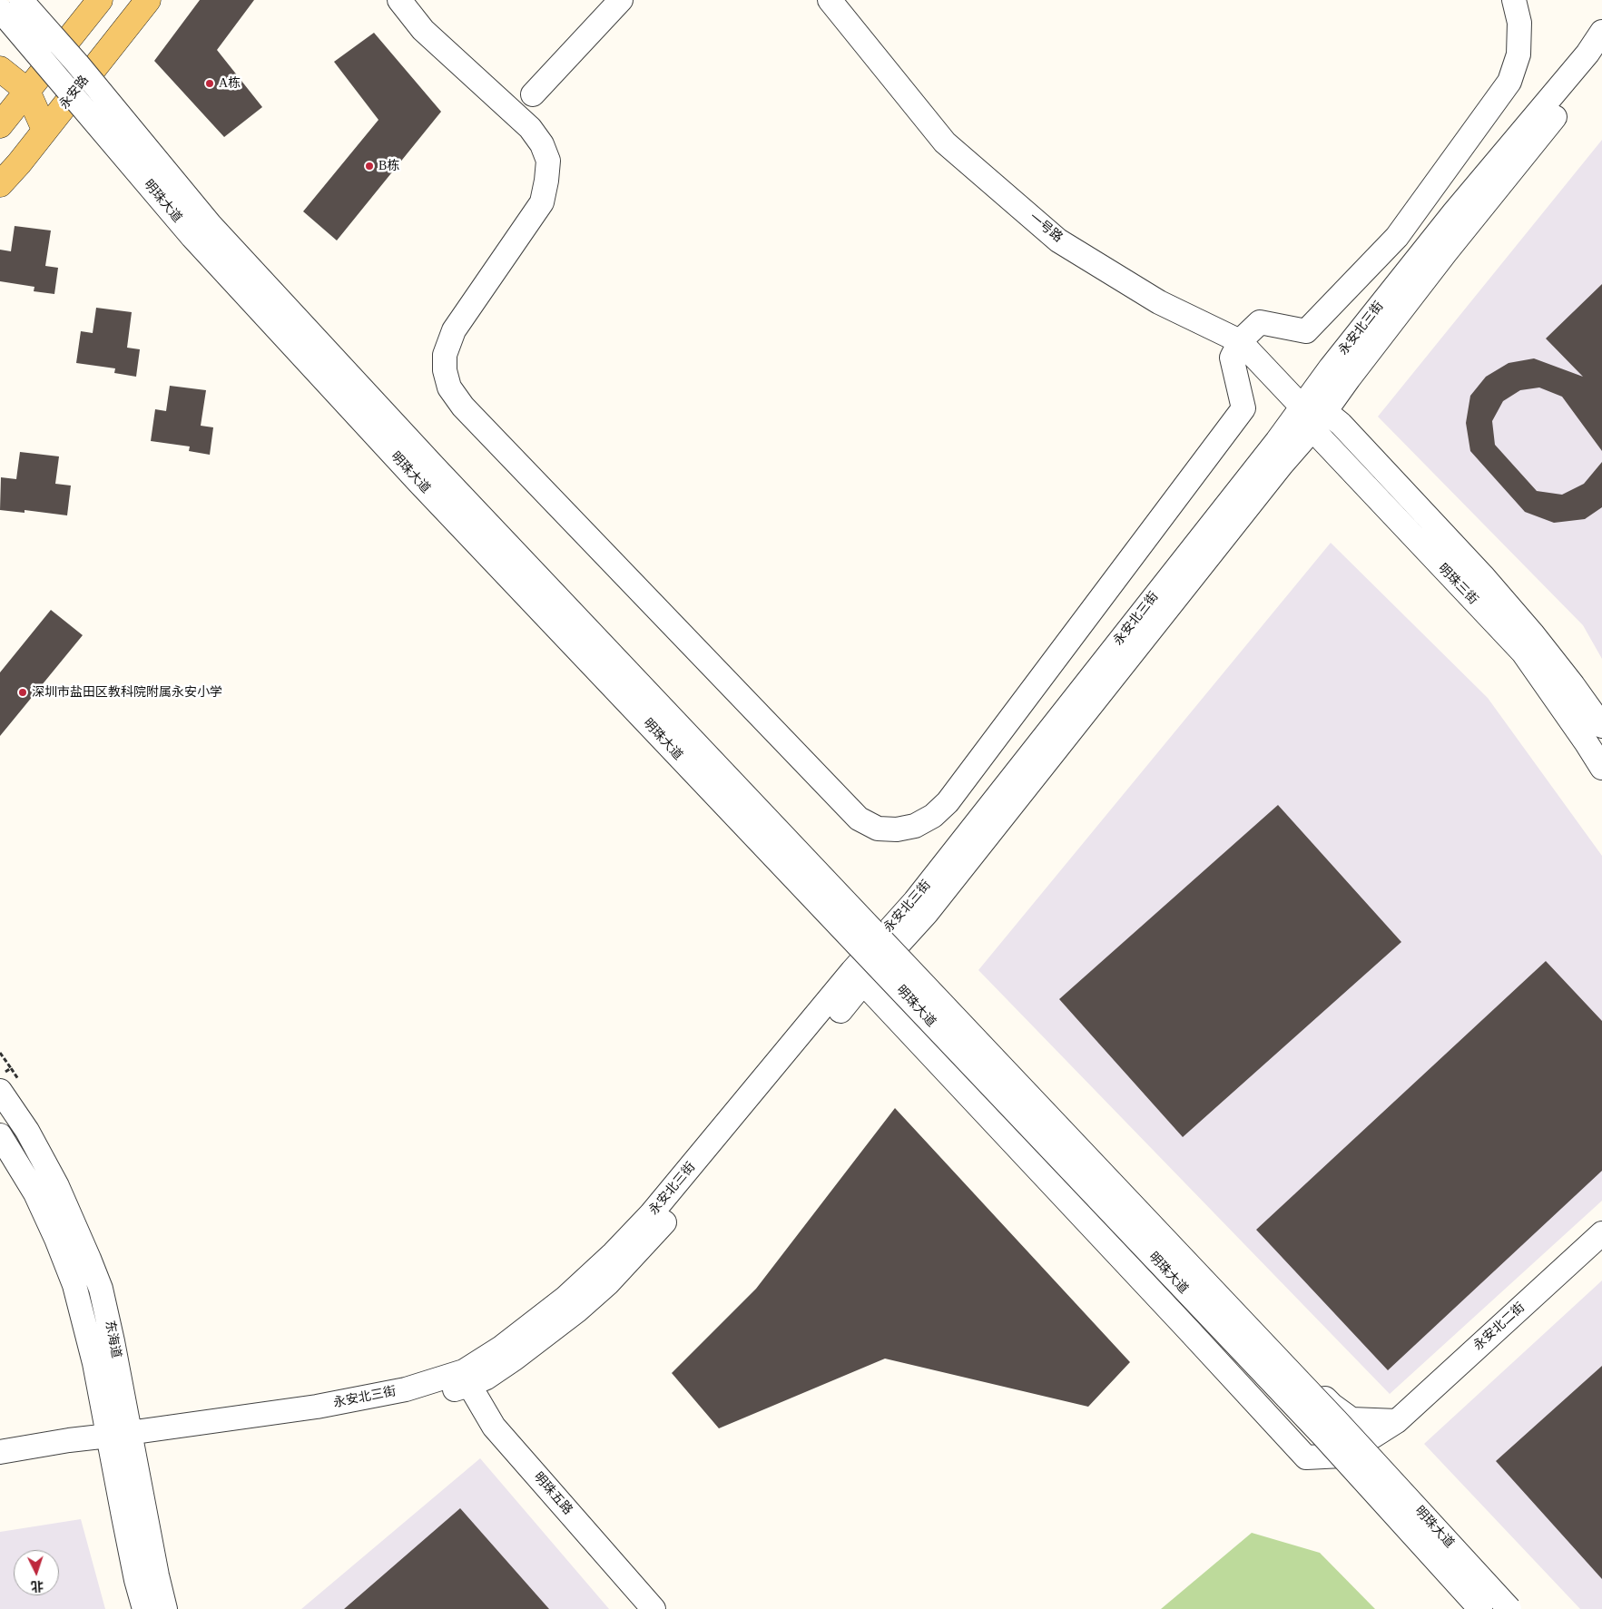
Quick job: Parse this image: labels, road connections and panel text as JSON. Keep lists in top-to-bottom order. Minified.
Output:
{"streets":{"main road":["永安路"],"street":["明珠大道","一号路","永安北三街","明珠三街","永安北二街","东海道","明珠五路"]},"crossings":[["明珠大道","永安北三街"],["明珠大道","永安北二街"],["一号路","永安北三街"],["一号路","明珠三街"],["永安北三街","明珠三街"],["永安北三街","东海道"],["永安北三街","明珠五路"]],"places":["A栋","B栋","深圳市盐田区教科院附属永安小学"],"north":"bottom"}
